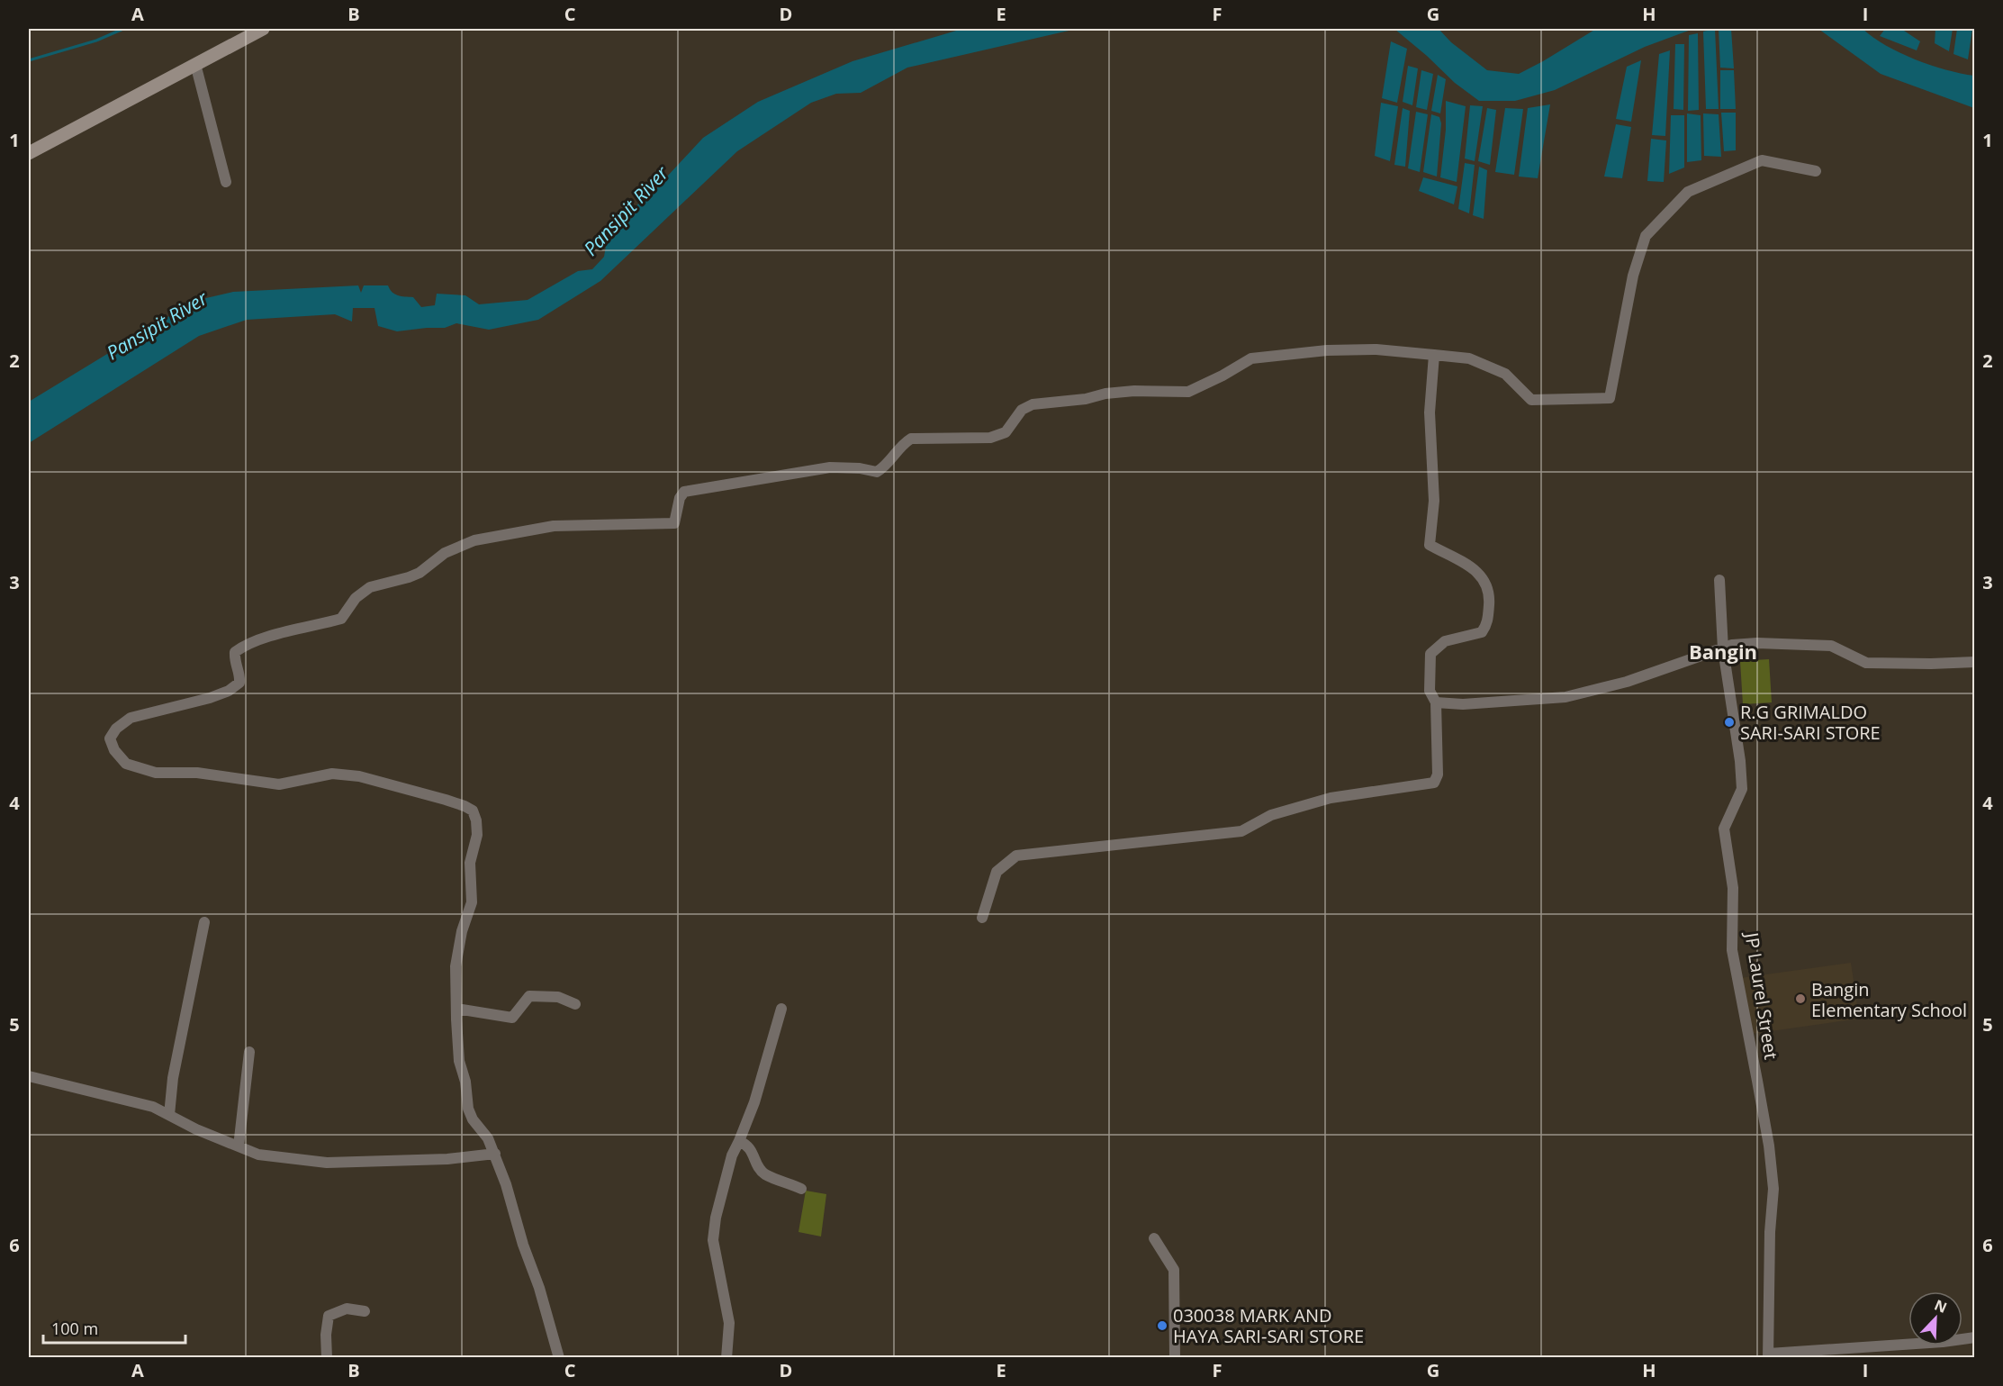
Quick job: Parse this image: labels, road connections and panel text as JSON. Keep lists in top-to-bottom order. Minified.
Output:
{"streets":{"street":["JP Laurel Street"]},"districts":["Bangin"],"water":["Pansipit River"],"places":["R.G GRIMALDO SARI-SARI STORE","Bangin Elementary School","030038 MARK AND HAYA SARI-SARI STORE"],"scale_bar":"100 m","north":"top right","grid":{"columns":["A","B","C","D","E","F","G","H","I"],"rows":["1","2","3","4","5","6"]}}
